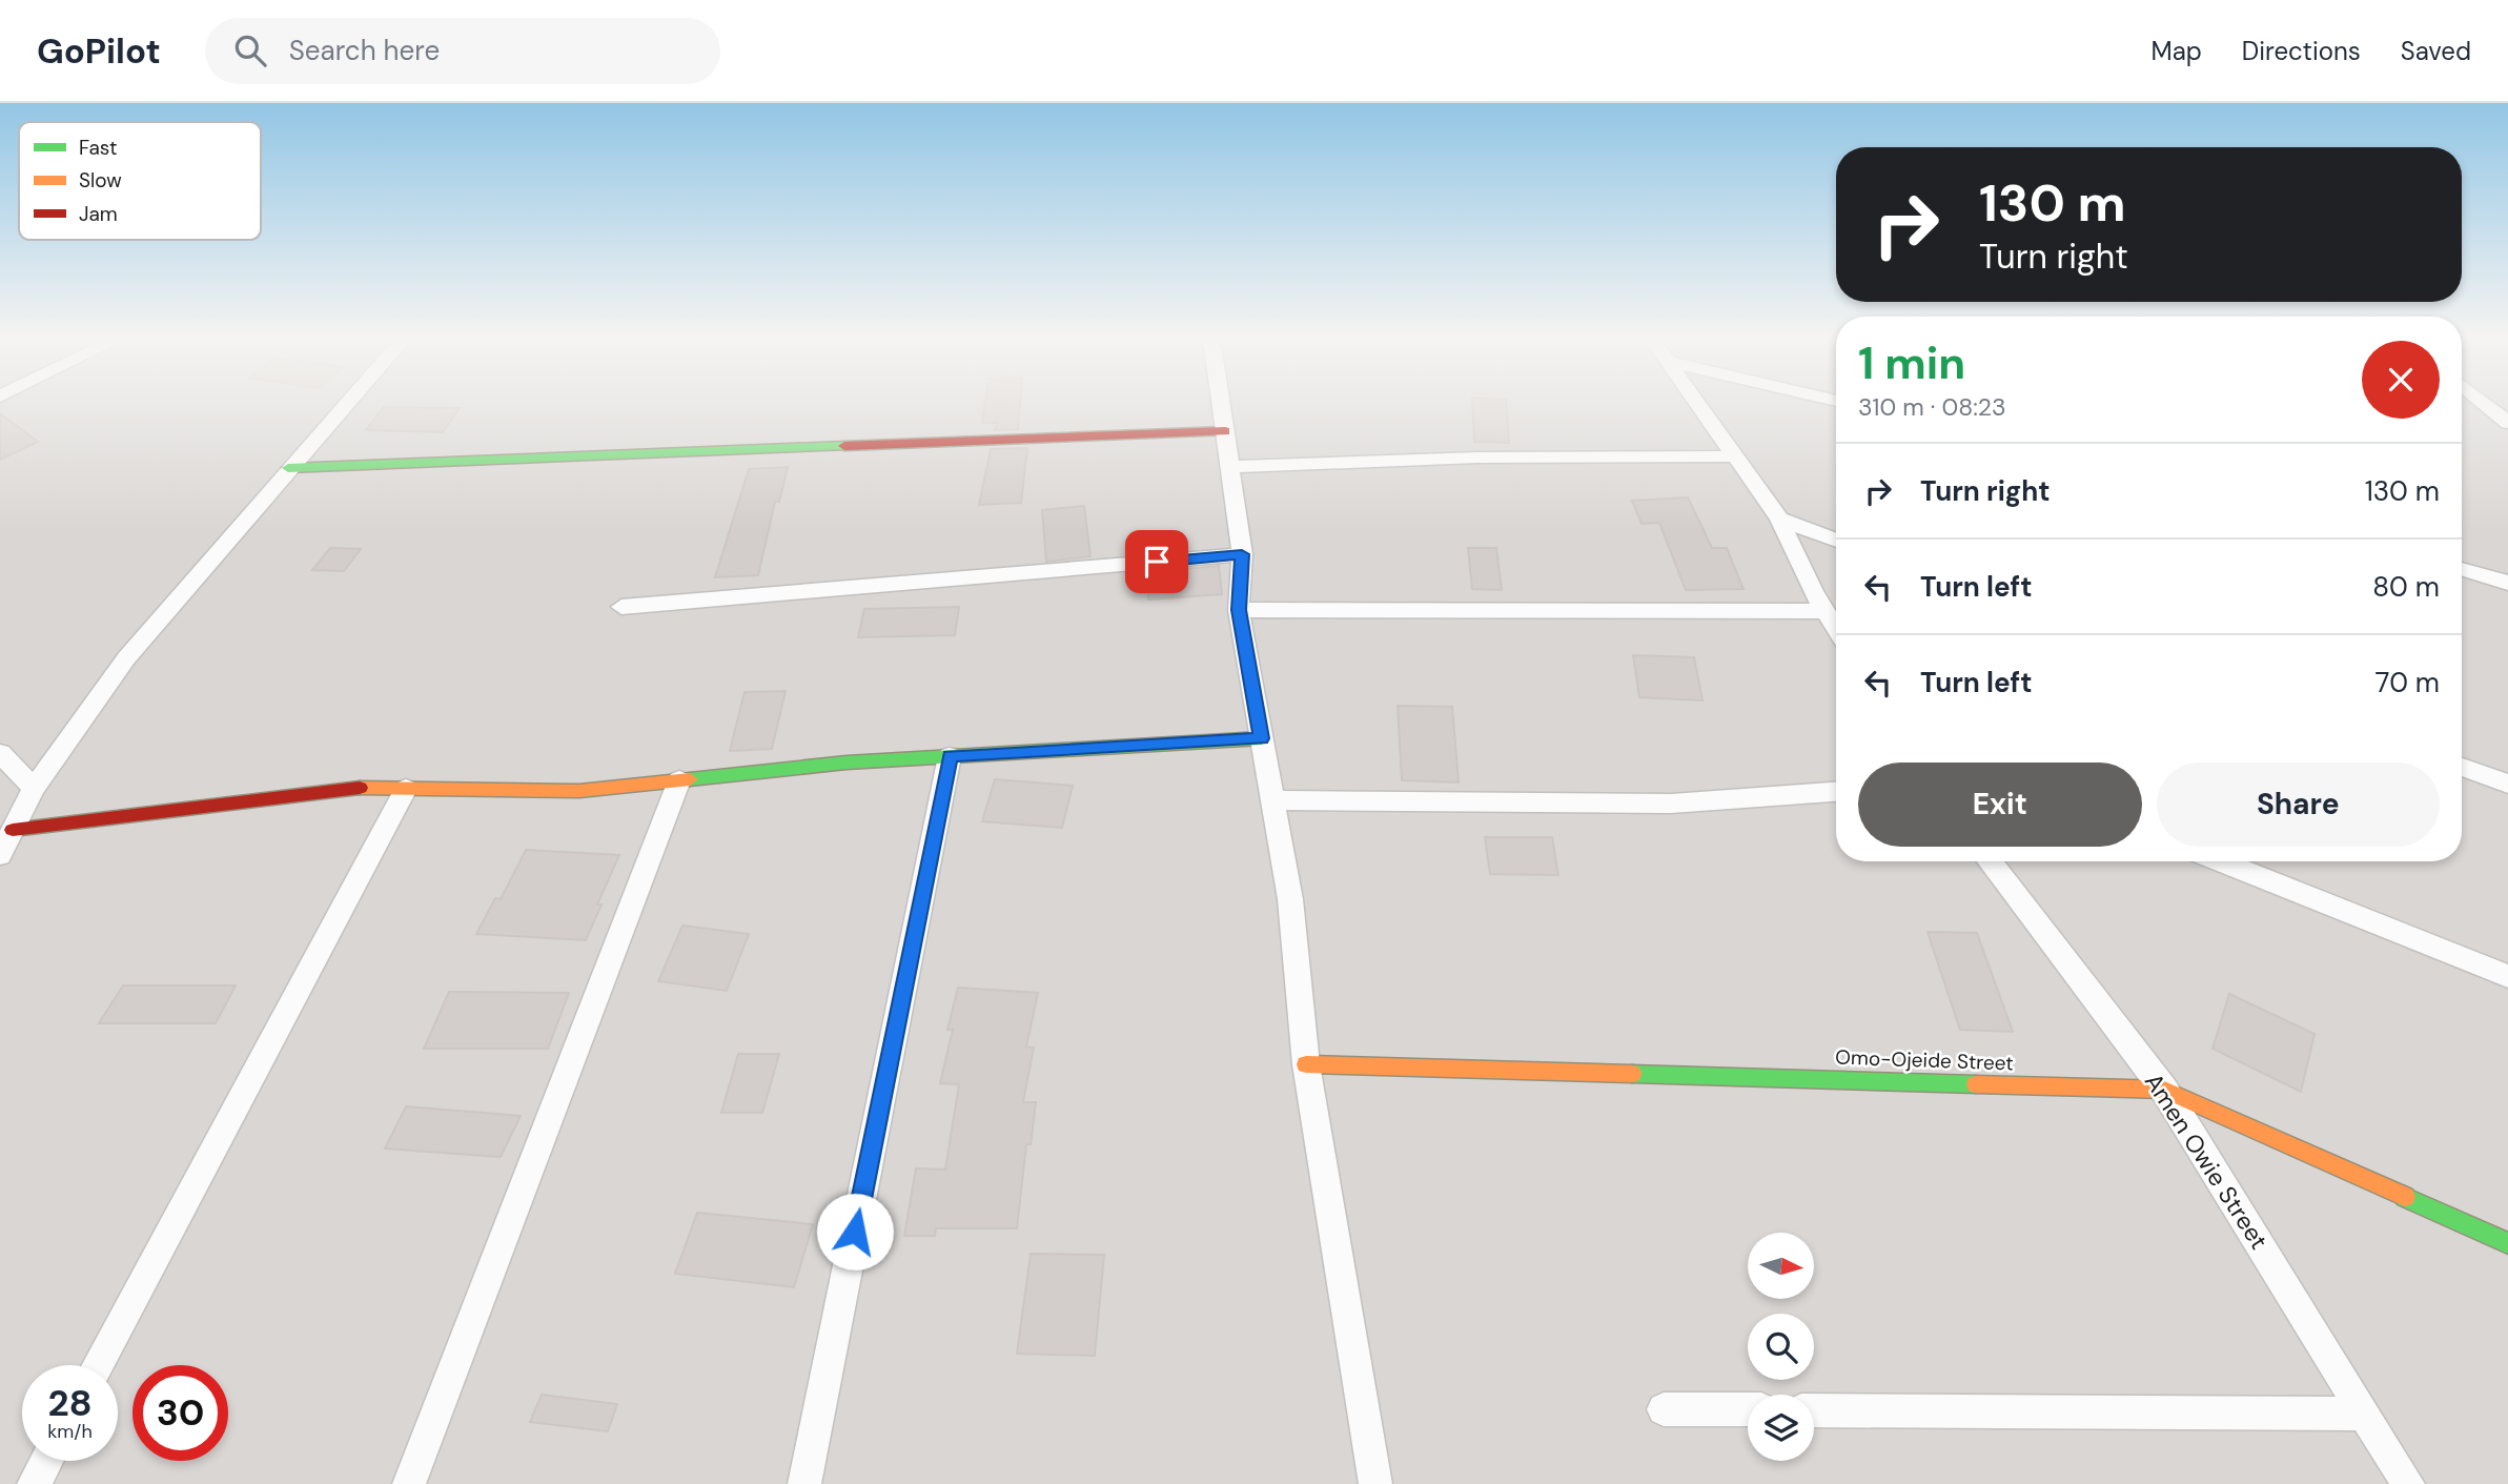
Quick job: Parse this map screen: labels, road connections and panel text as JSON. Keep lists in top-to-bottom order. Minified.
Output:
{"streets":{"street":["Omo-Ojeide Street","Amen Owie Street"]},"crossings":[["Omo-Ojeide Street","Amen Owie Street"]],"legend":["Fast","Slow","Jam"],"north":"right","page":{"header":"GoPilot","search":"Search here","nav":["Map","Directions","Saved"],"turn":["130 m","Turn right"],"heading":["1 min","310 m · 08:23"],"list":[{"name":"Turn right","value":"130 m"},{"name":"Turn left","value":"80 m"},{"name":"Turn left","value":"70 m"}],"buttons":["Exit","Share"],"speed":"28 km/h","limit":"30"}}
